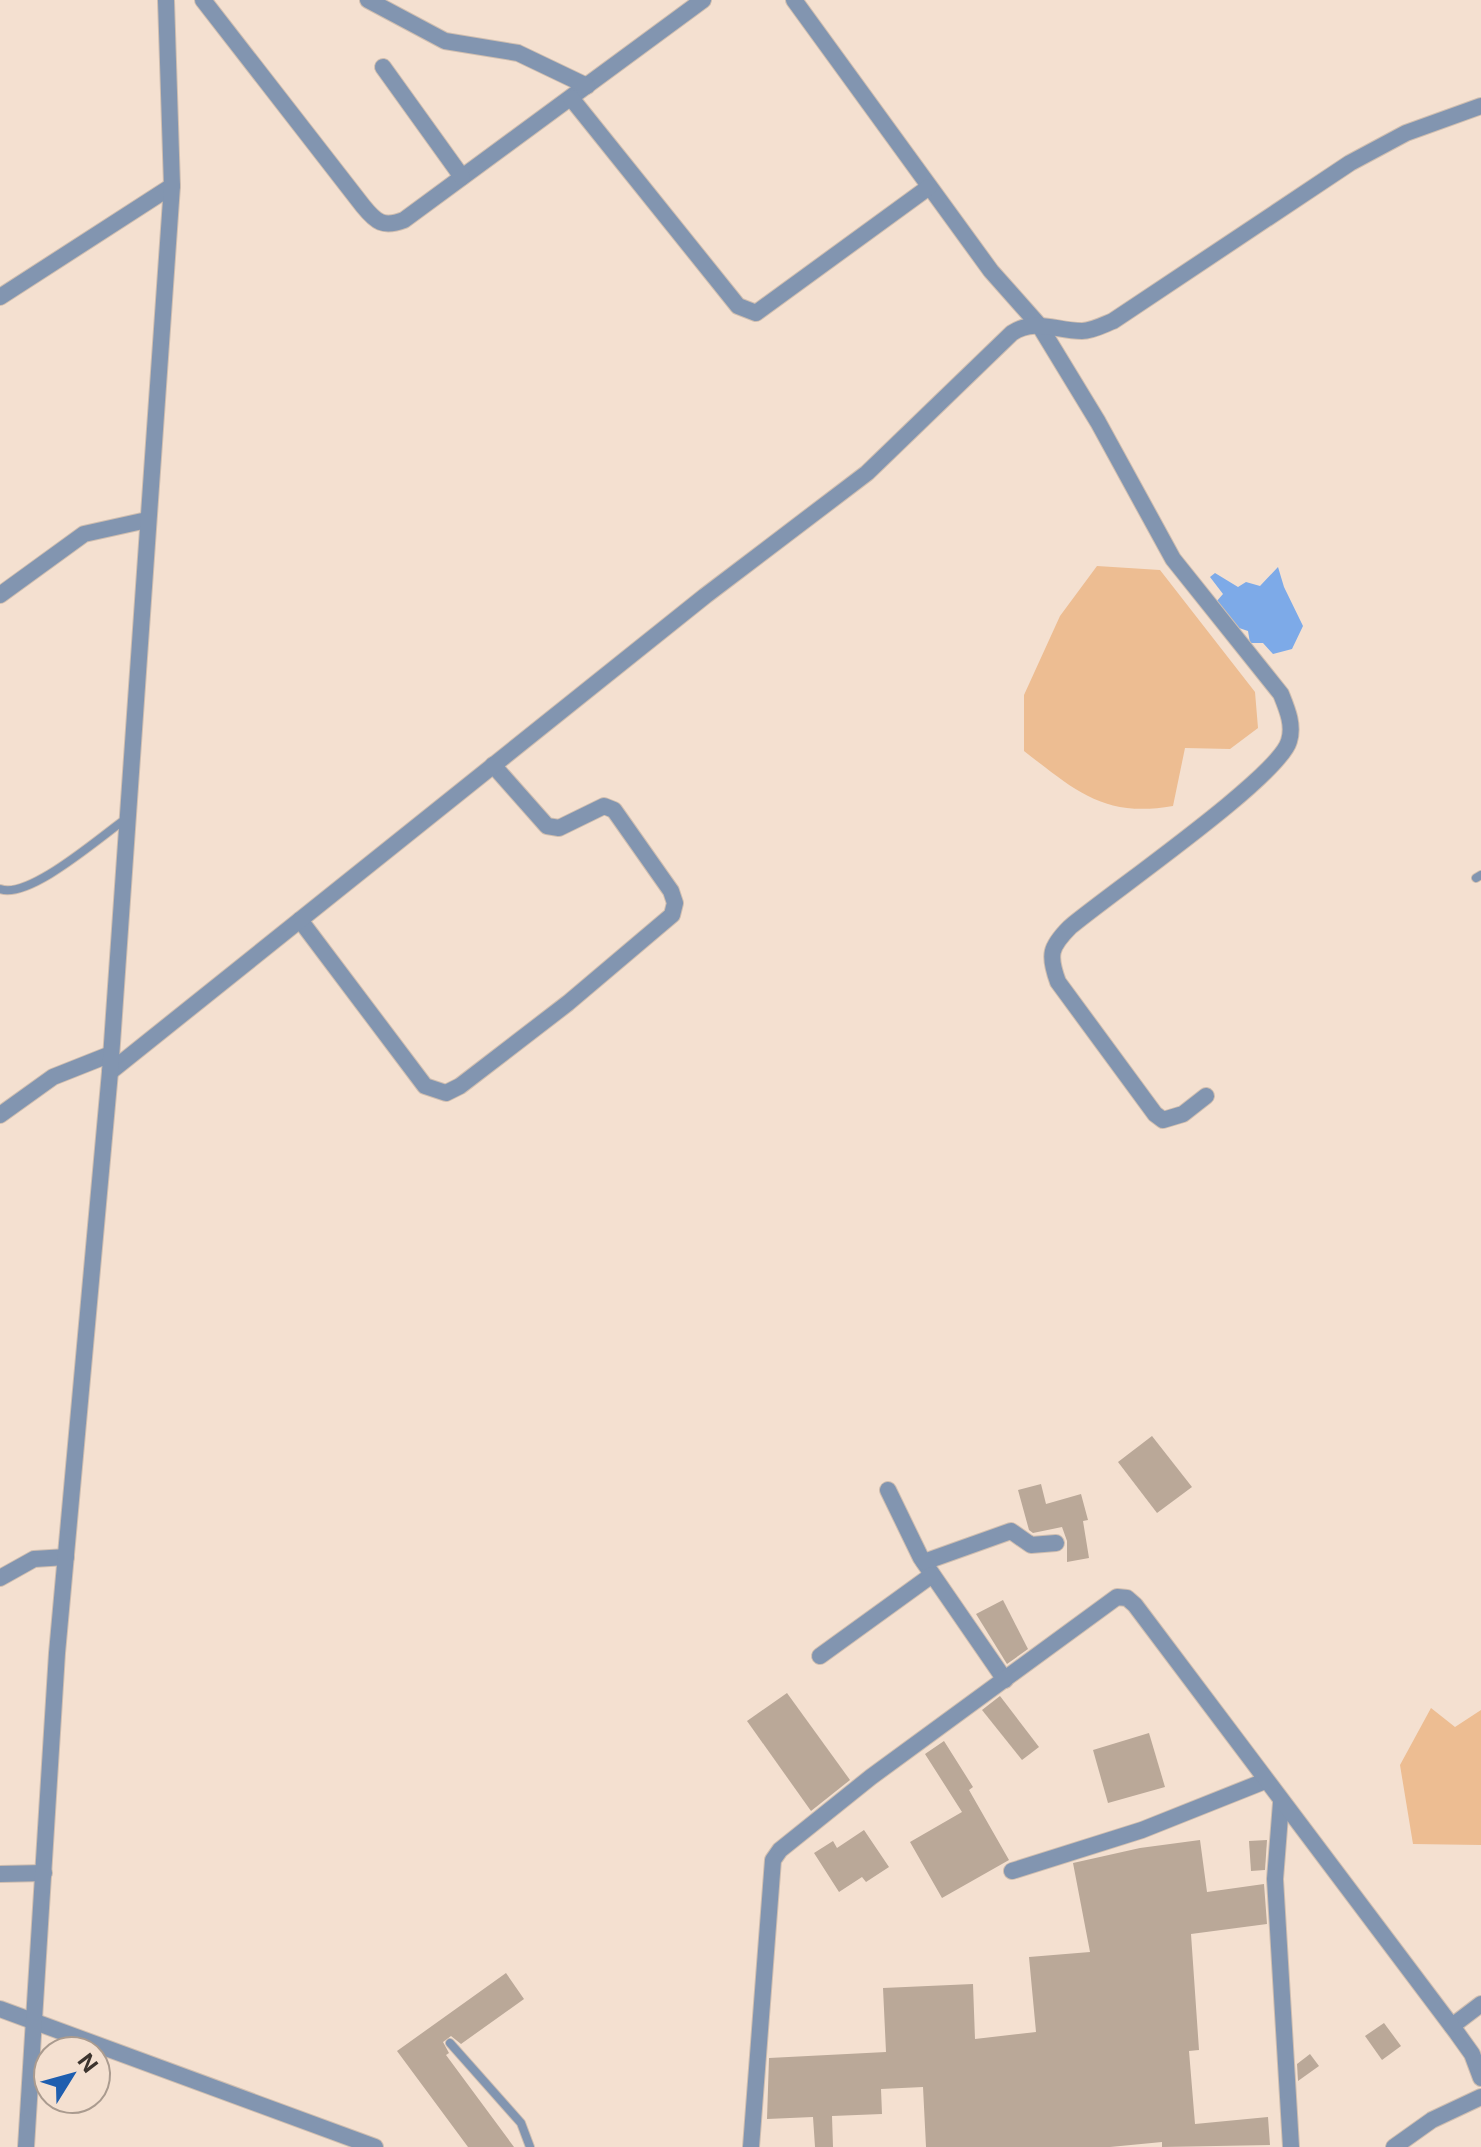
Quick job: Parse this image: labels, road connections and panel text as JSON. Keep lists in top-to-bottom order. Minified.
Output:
{"north":"top right"}
